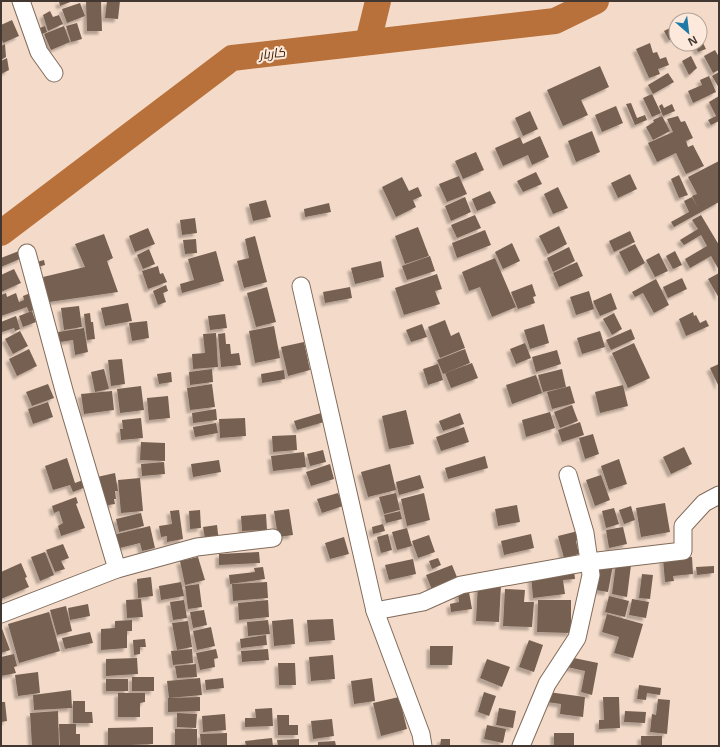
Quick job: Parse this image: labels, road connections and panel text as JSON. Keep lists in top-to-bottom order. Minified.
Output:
{"water":["کاربار"],"north":"bottom right"}
